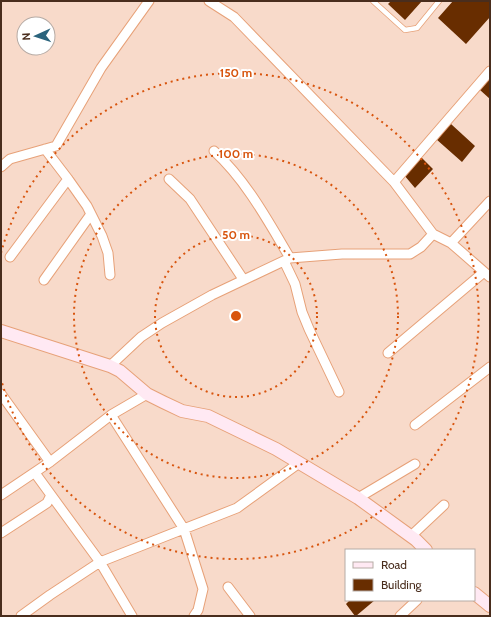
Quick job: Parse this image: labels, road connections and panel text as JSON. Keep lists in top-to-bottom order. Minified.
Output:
{"legend":["Road","Building"],"north":"left","rings":["150 m","100 m","50 m"]}
